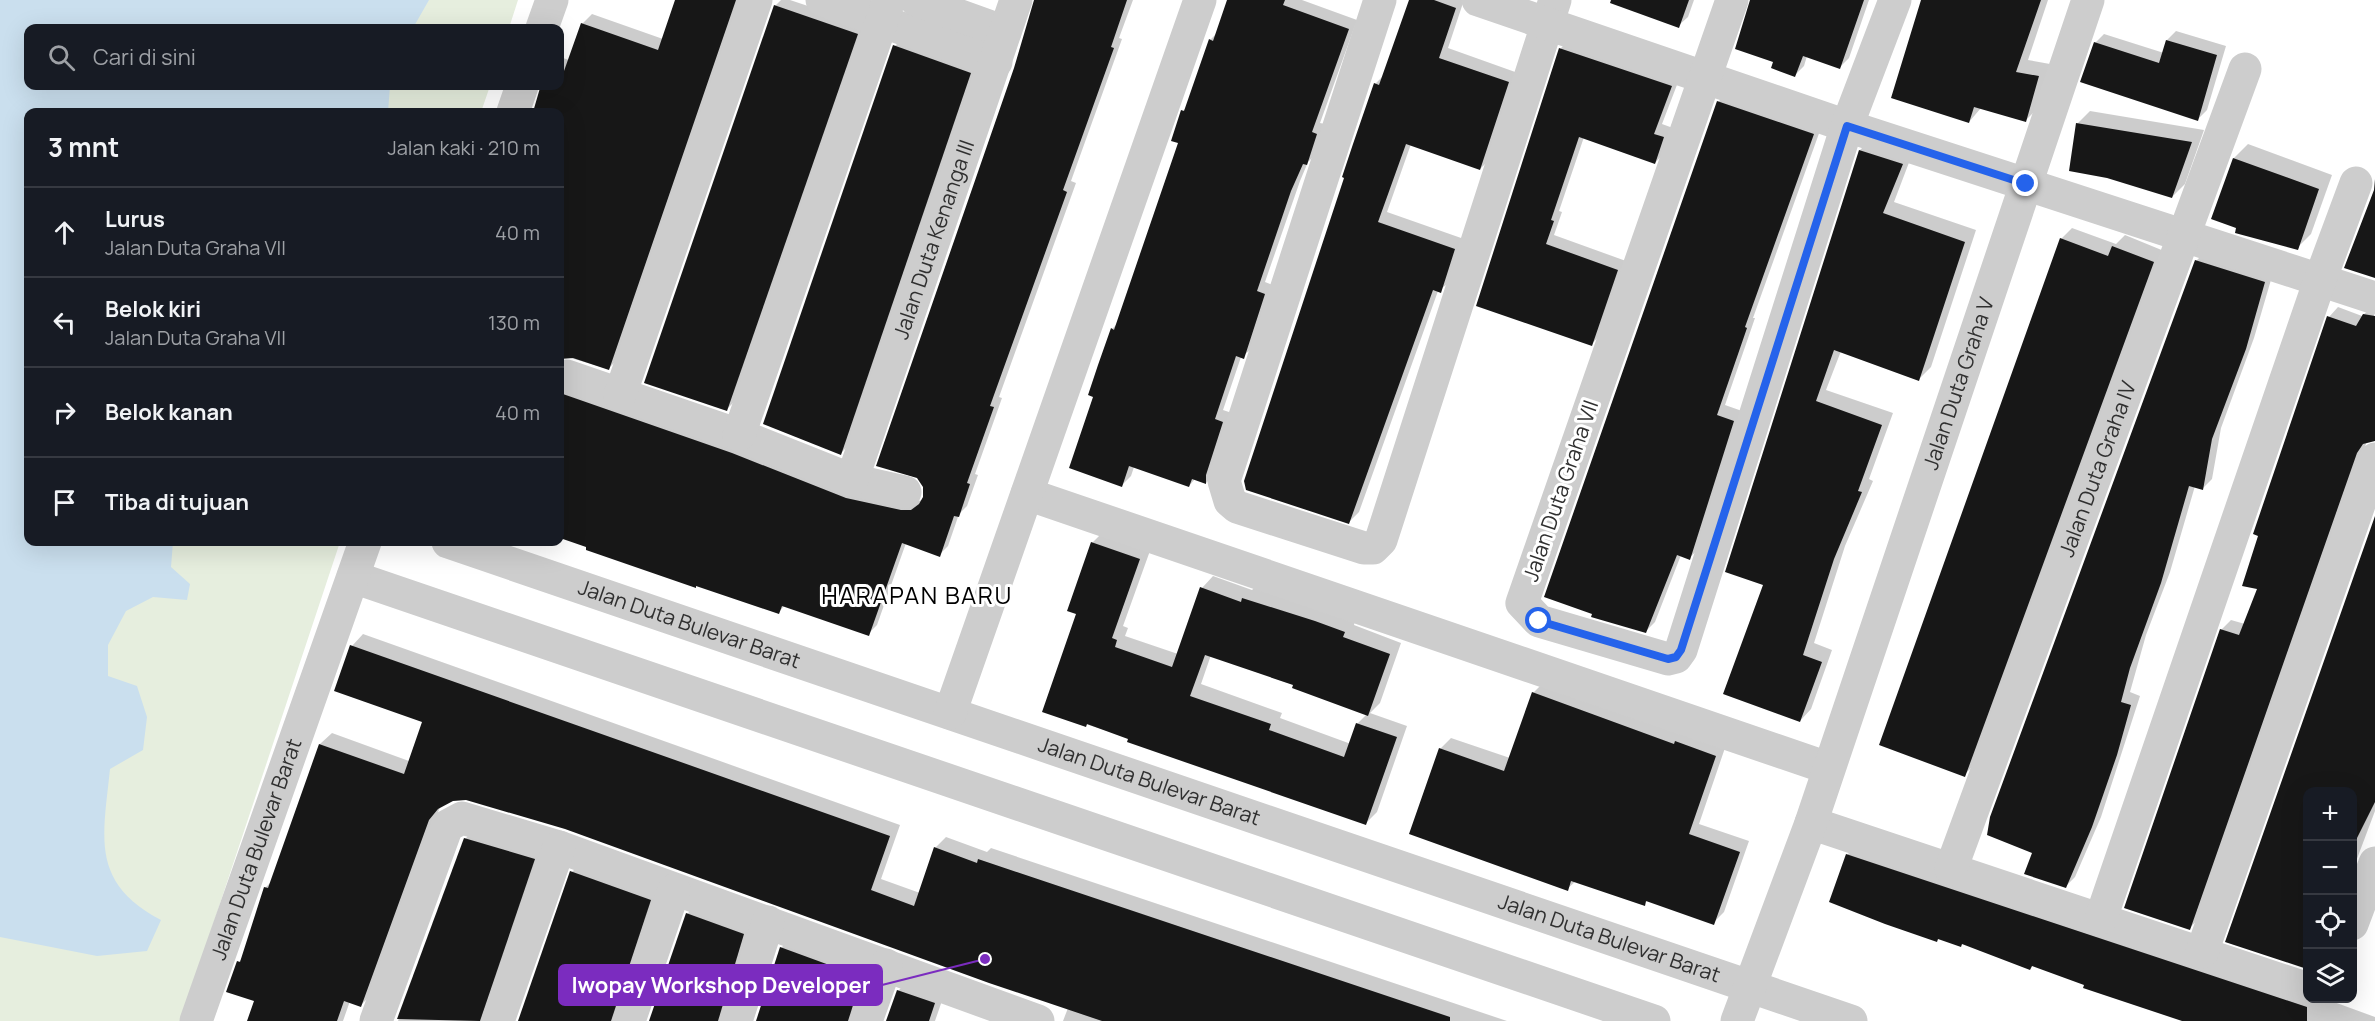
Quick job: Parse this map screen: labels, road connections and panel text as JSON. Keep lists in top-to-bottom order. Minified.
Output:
{"streets":{"street":["Jalan Duta Kenanga III","Jalan Duta Graha V","Jalan Duta Graha IV","Jalan Duta Graha VII","Jalan Duta Bulevar Barat"]},"crossings":[["Jalan Duta Graha V","Jalan Duta Bulevar Barat"]],"districts":["HARAPAN BARU"],"places":["Iwopay Workshop Developer"],"page":{"search":"Cari di sini","heading":["3 mnt","Jalan kaki · 210 m"],"list":[["Lurus","Jalan Duta Graha VII","40 m"],["Belok kiri","Jalan Duta Graha VII","130 m"],["Belok kanan","40 m"],"Tiba di tujuan"],"map_buttons":["+","−"]}}
